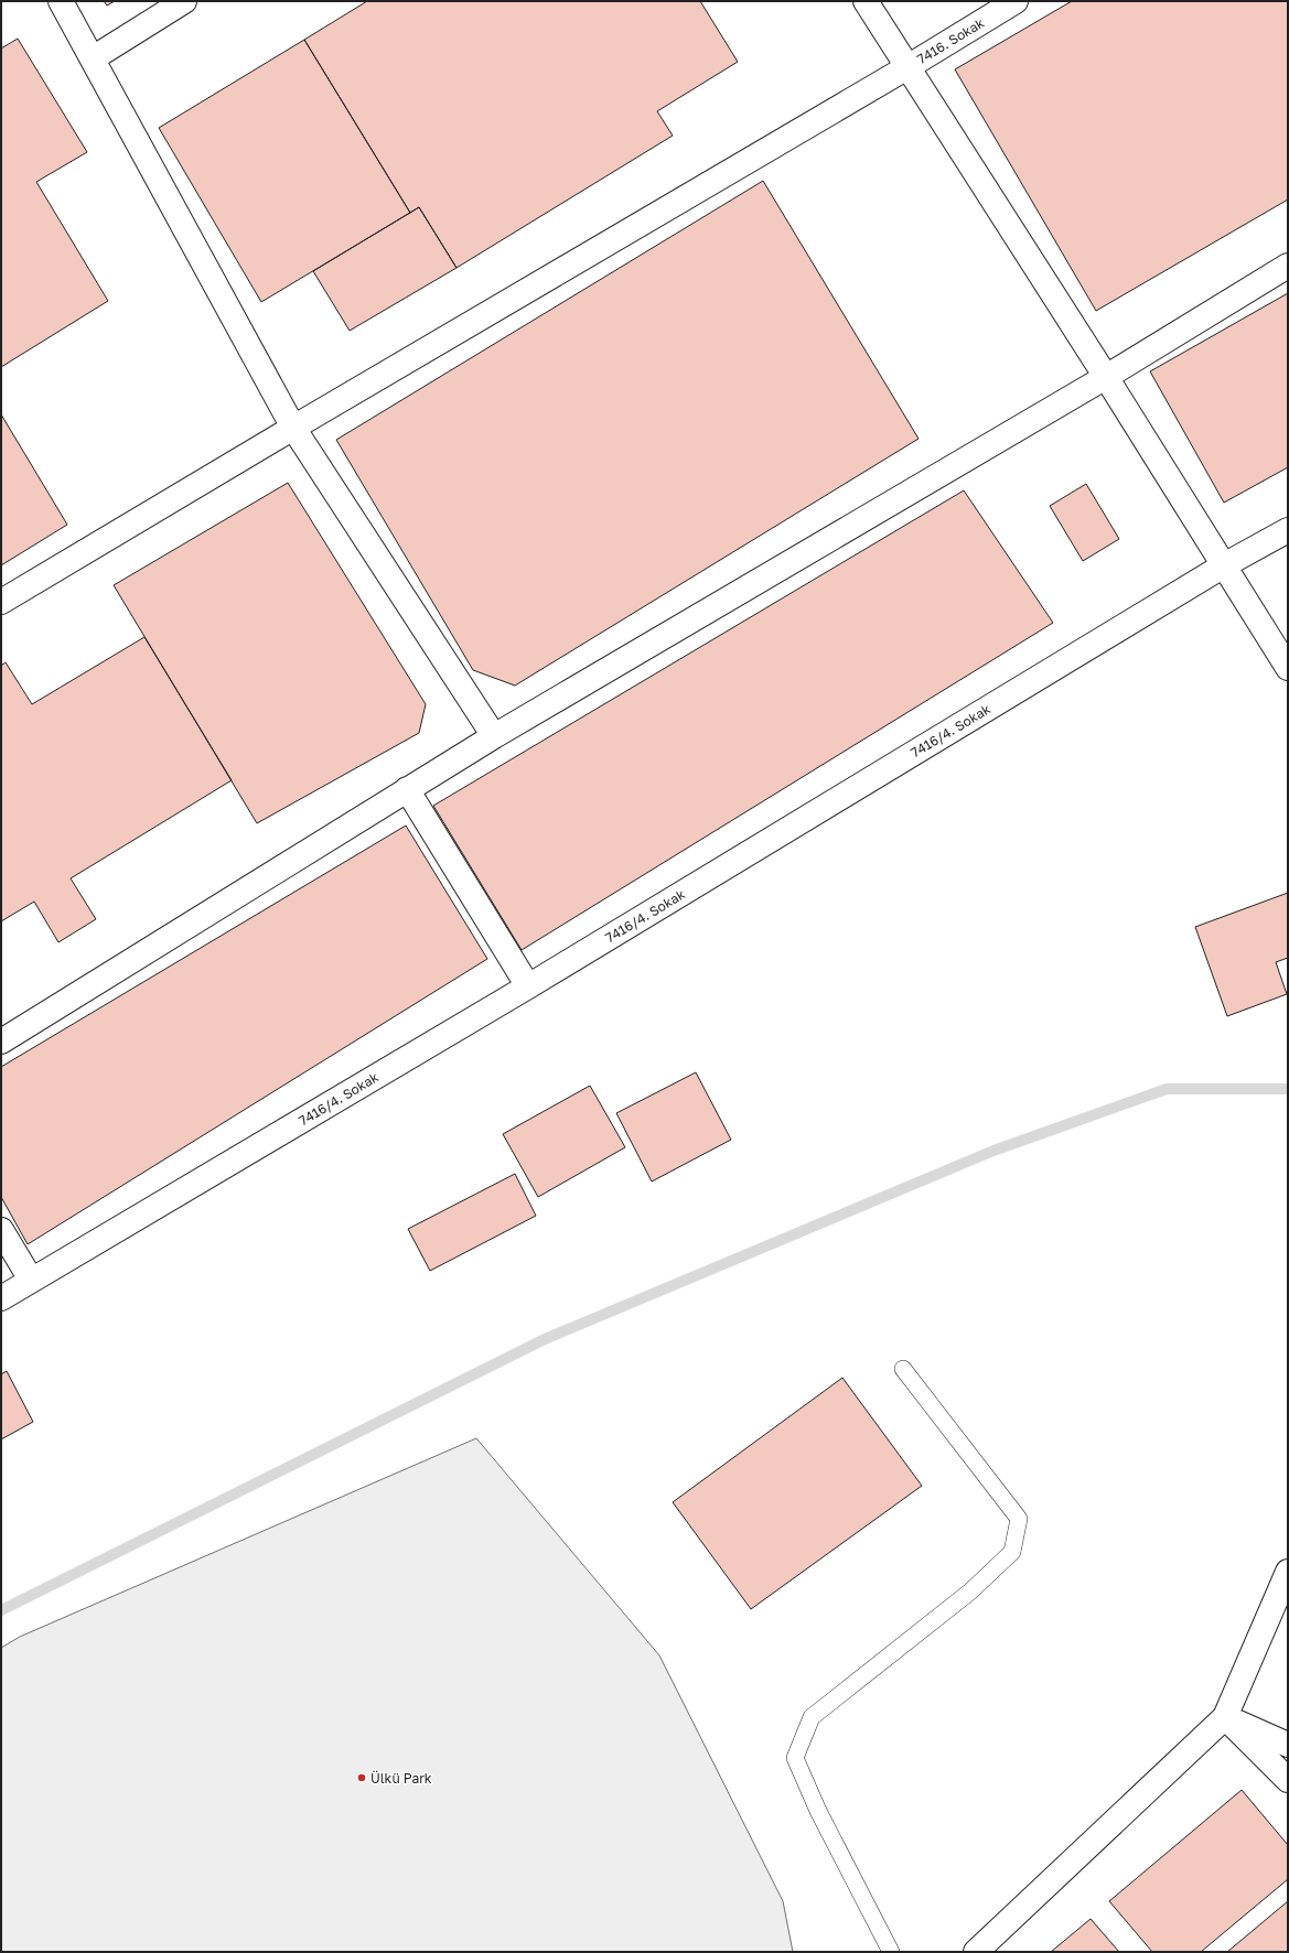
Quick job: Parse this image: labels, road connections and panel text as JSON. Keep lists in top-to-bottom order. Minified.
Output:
{"streets":{"street":["7416. Sokak","7416/4. Sokak"]},"places":["Ülkü Park"]}
